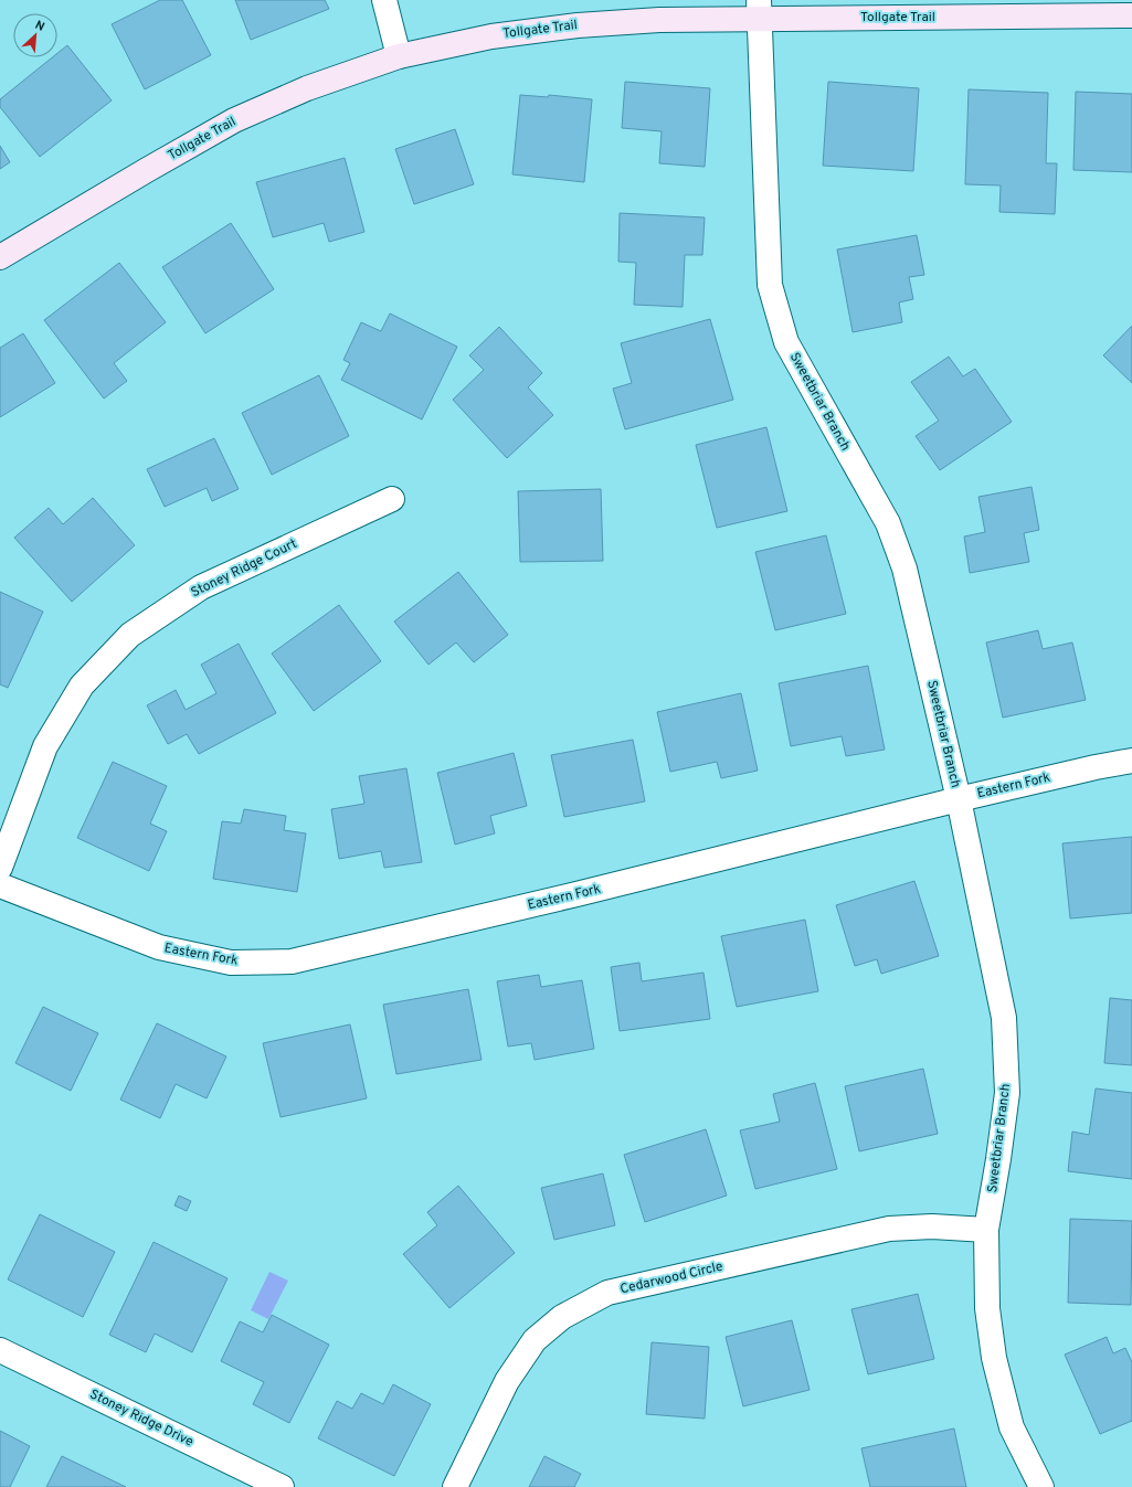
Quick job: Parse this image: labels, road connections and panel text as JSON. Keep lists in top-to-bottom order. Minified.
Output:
{"streets":{"street":["Tollgate Trail","Sweetbriar Branch","Stoney Ridge Court","Eastern Fork","Cedarwood Circle","Stoney Ridge Drive"]},"crossings":[["Tollgate Trail","Sweetbriar Branch"],["Sweetbriar Branch","Eastern Fork"],["Sweetbriar Branch","Cedarwood Circle"]],"north":"top right"}
